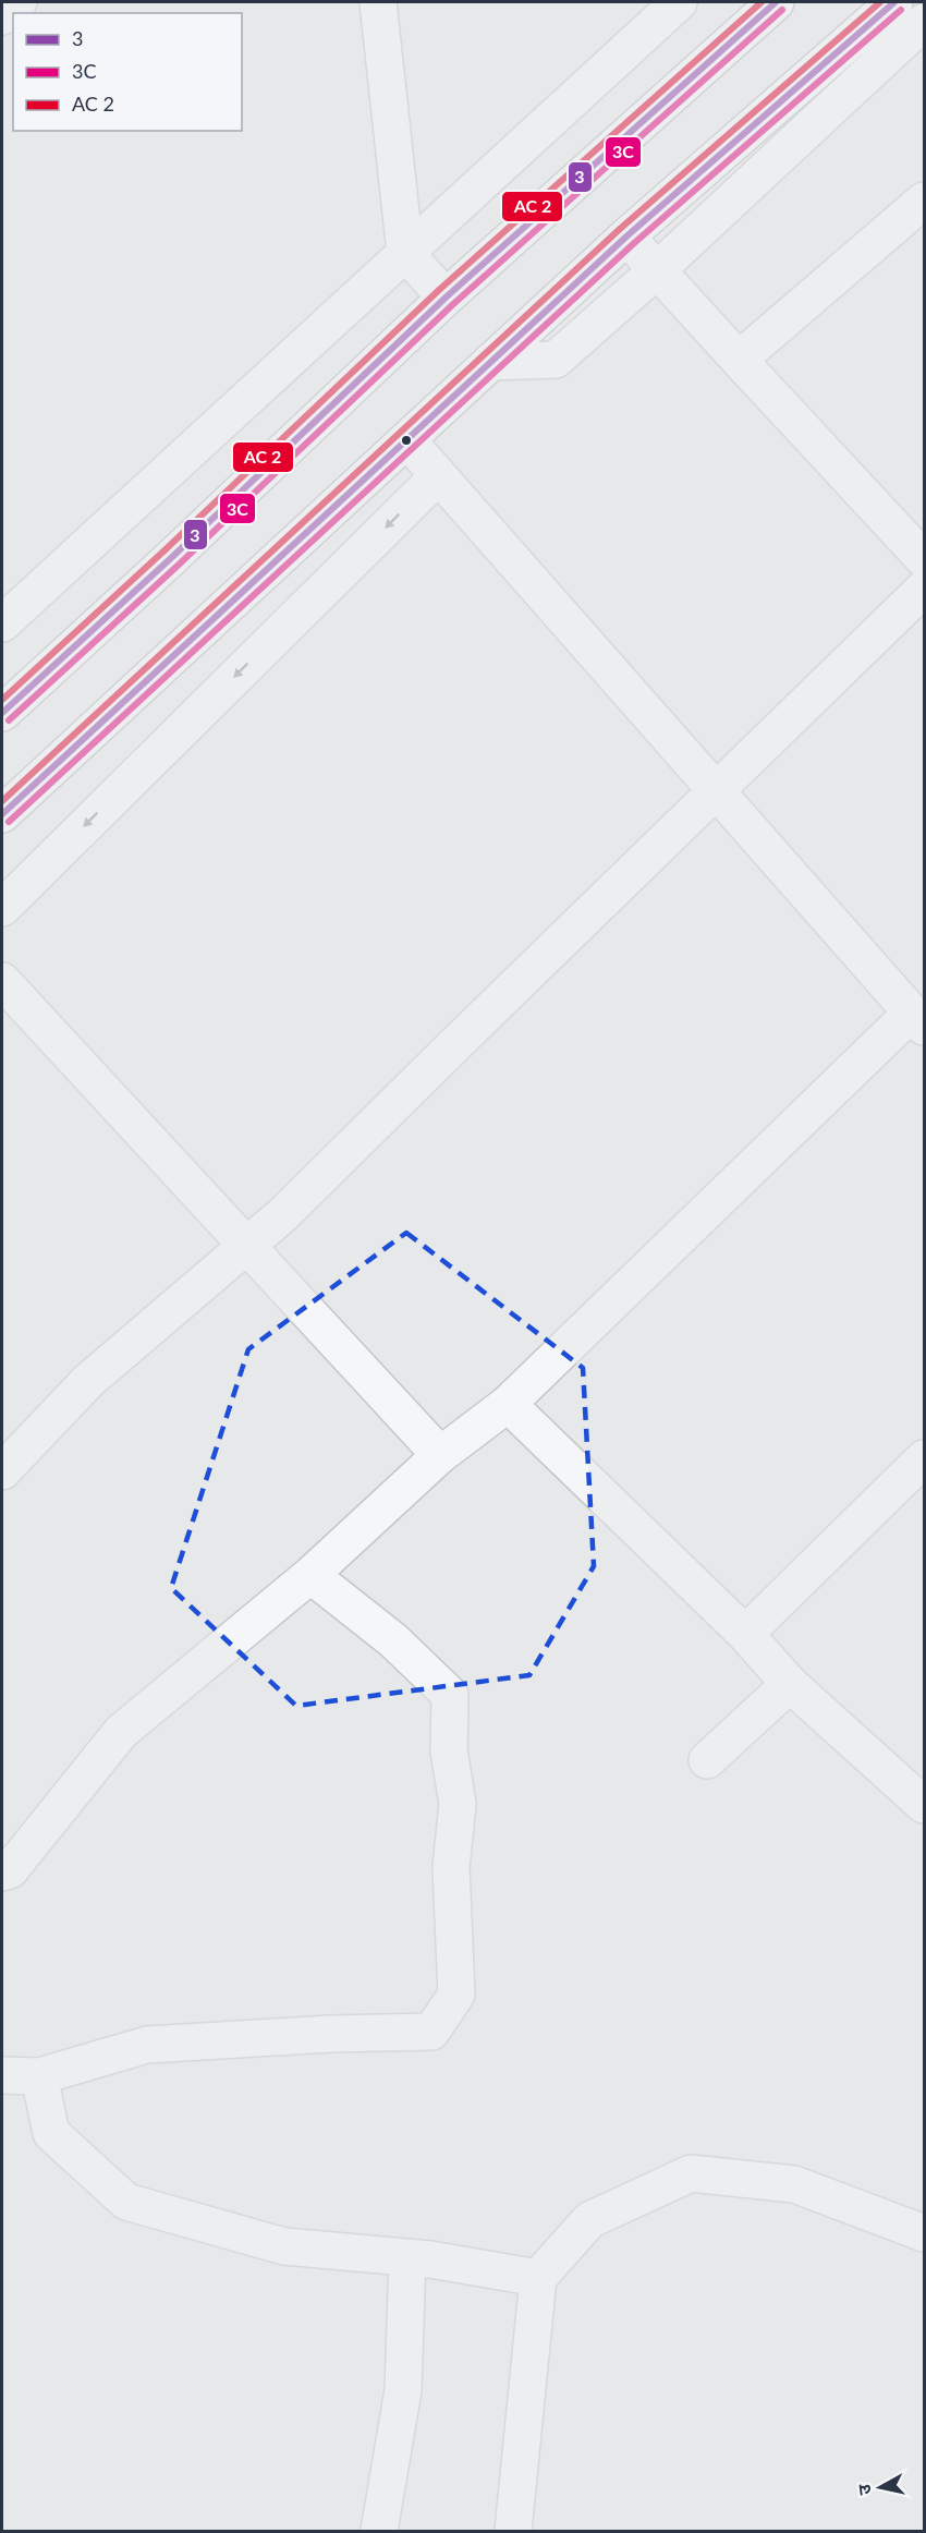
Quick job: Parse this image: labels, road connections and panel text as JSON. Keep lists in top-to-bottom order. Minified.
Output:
{"lines":["transit line 3","transit line 3C"],"legend":["3","3C","AC 2"],"north":"left"}
